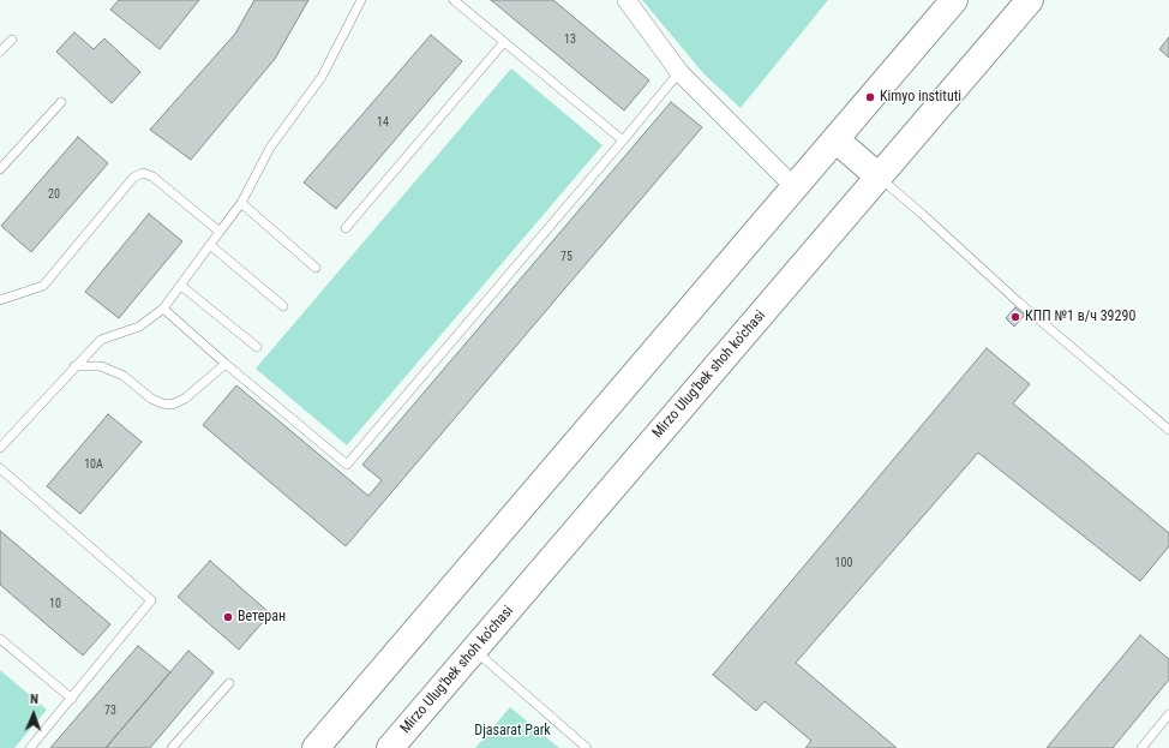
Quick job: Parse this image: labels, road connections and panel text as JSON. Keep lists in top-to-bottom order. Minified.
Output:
{"streets":{"main road":["Mirzo Ulug'bek shoh ko'chasi"]},"parks":["Djasarat Park"],"places":["Kimyo instituti","КПП №1 в/ч 39290","Ветеран"],"house_numbers":["13","14","20","75","10А","100","10","73"],"north":"top"}
